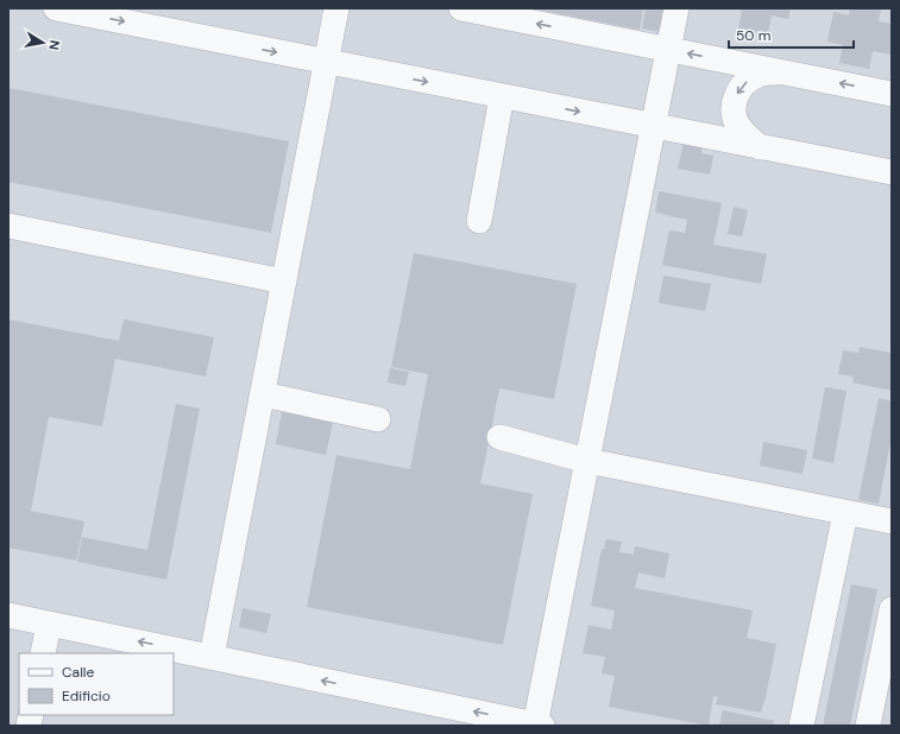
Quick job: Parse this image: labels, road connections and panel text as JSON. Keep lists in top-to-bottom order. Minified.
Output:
{"legend":["Calle","Edificio"],"scale_bar":"50 m","north":"right"}
